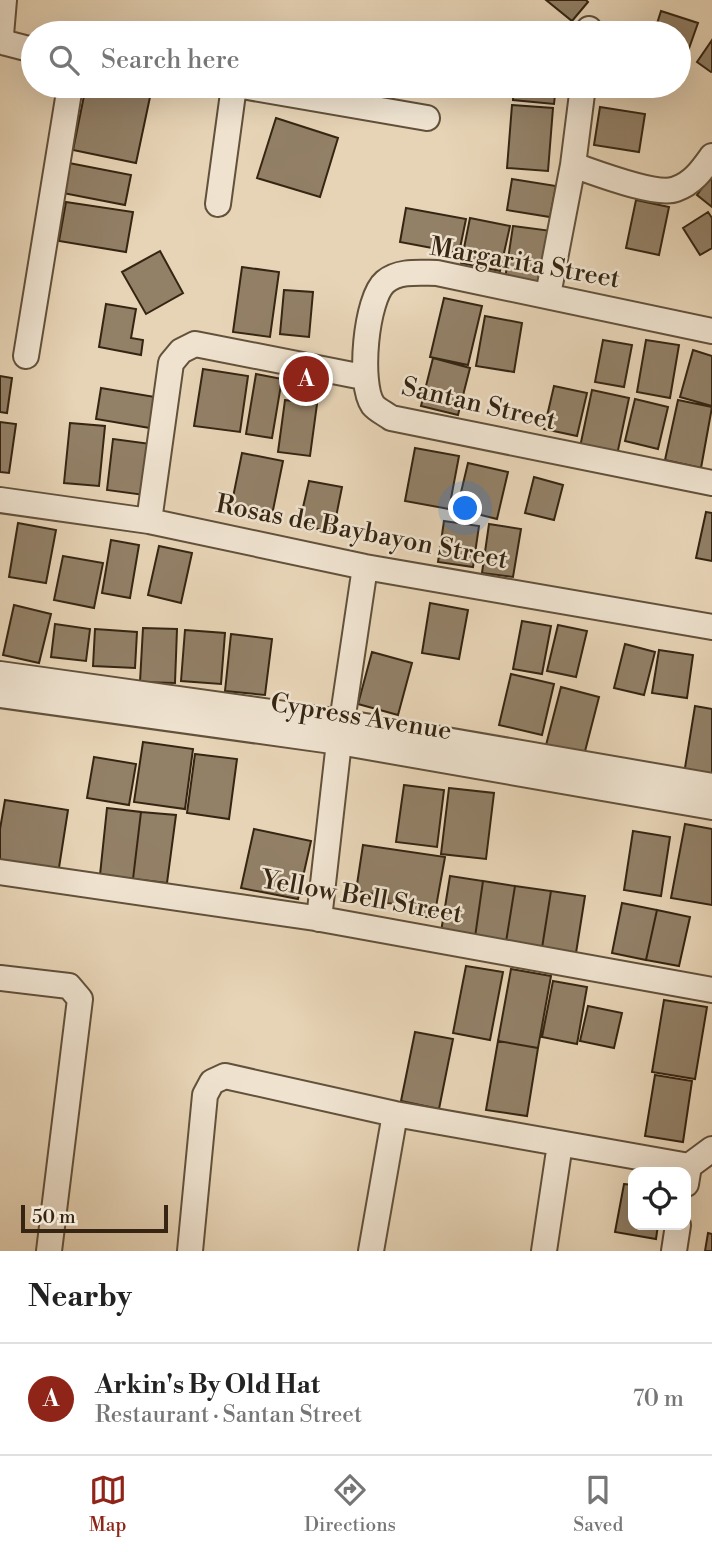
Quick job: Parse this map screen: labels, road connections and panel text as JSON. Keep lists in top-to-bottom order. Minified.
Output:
{"streets":{"street":["Margarita Street","Santan Street","Rosas de Baybayon Street","Cypress Avenue","Yellow Bell Street"]},"crossings":[["Margarita Street","Santan Street"]],"scale_bar":"50 m","page":{"search":"Search here","pins":"A","scale":"50 m","heading":"Nearby","list":[{"mark":"A","name":"Arkin's By Old Hat","note":"Restaurant · Santan Street","value":"70 m"}],"nav":["Map","Directions","Saved"]}}
